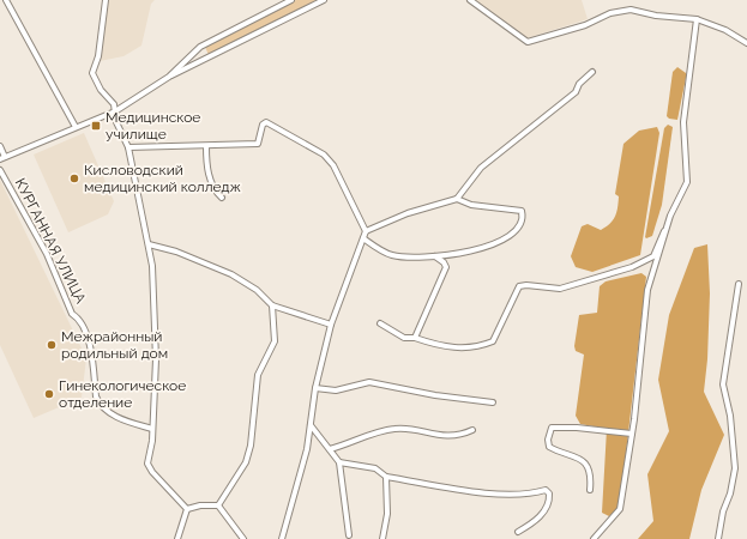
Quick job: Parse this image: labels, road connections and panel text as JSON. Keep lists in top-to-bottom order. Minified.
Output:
{"streets":{"street":["КУРГАННАЯ УЛИЦА"]},"places":{"transit":["Медицинское училище"],"other":["Кисловодский медицинский колледж","Межрайонный родильный дом","Гинекологическое отделение"]}}
